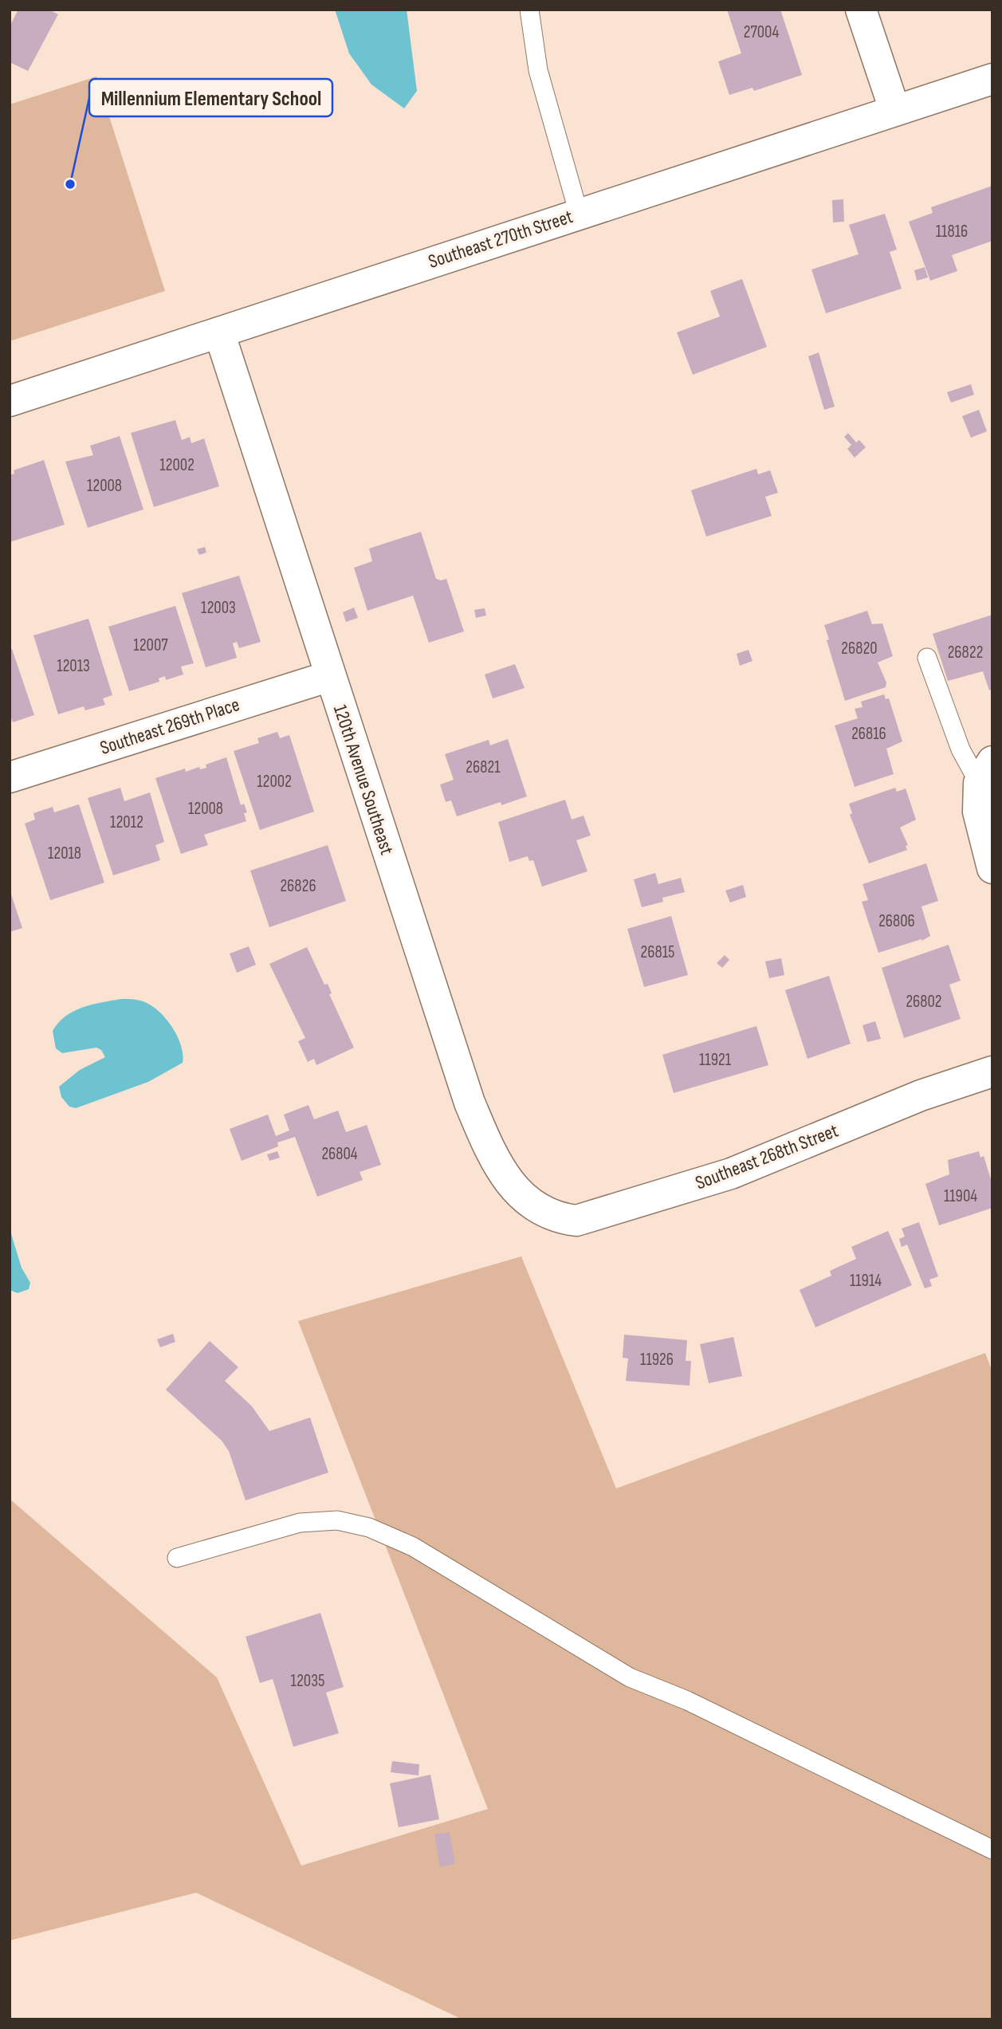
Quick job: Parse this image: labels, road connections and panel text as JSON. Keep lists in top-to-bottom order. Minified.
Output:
{"streets":{"street":["Southeast 270th Street","Southeast 269th Place","120th Avenue Southeast","Southeast 268th Street"]},"crossings":[["Southeast 270th Street","120th Avenue Southeast"],["Southeast 269th Place","120th Avenue Southeast"],["120th Avenue Southeast","Southeast 268th Street"]],"places":["Millennium Elementary School"],"house_numbers":["27004","11816","12002","12008","12003","12007","26820","26822","12013","26816","26821","12002","12008","12012","12018","26826","26806","26815","26802","11921","26804","11904","11914","11926","12035"]}
